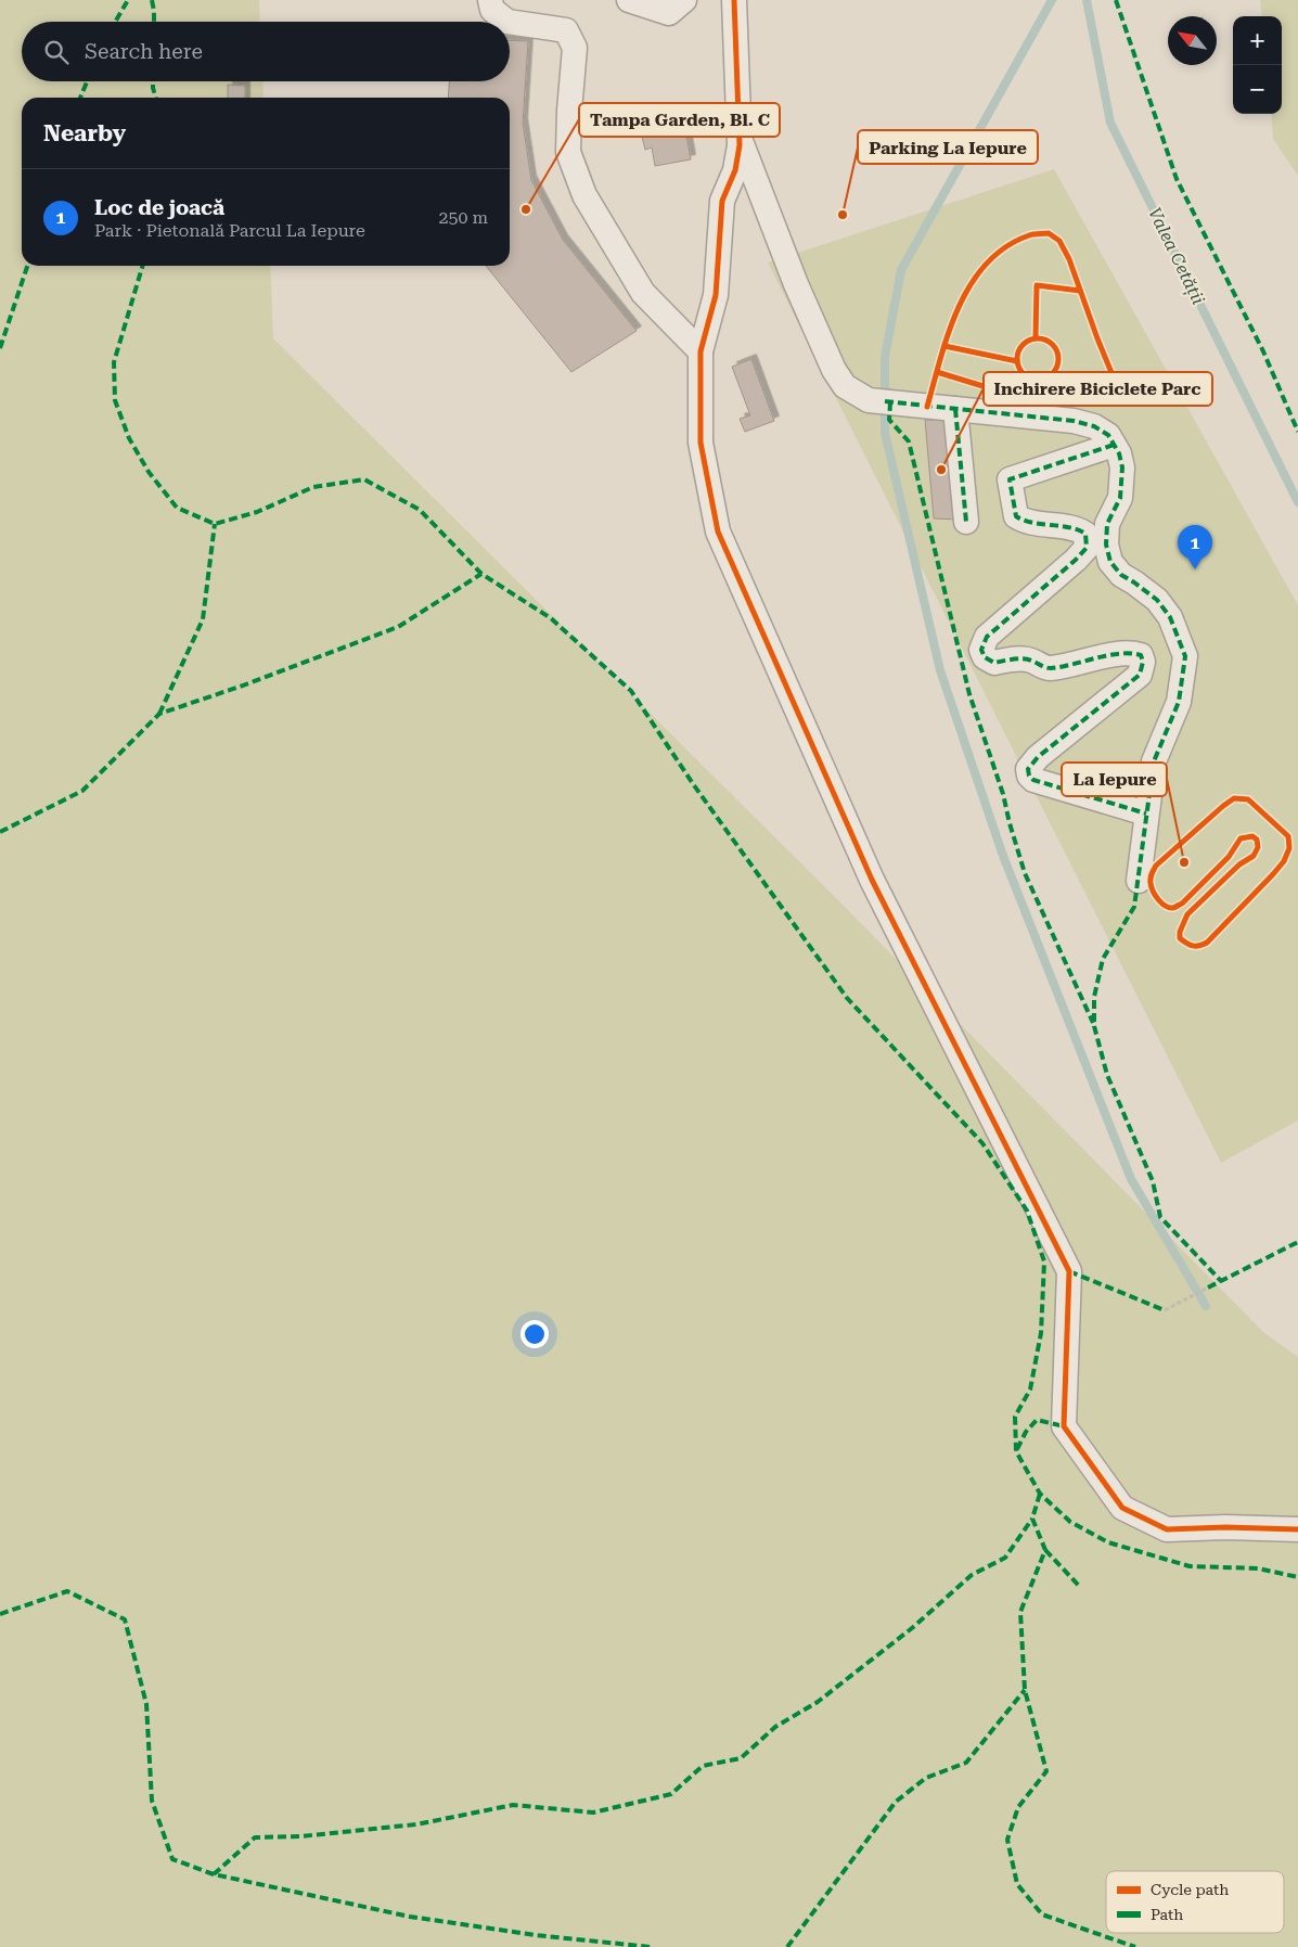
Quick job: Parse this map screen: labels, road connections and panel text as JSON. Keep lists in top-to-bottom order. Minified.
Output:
{"water":["Valea Cetății"],"places":["Tampa Garden, Bl. C","Parking La Iepure","Inchirere Biciclete Parc","La Iepure"],"legend":["Cycle path","Path"],"north":"top left","page":{"map_buttons":["+","−"],"search":"Search here","heading":"Nearby","list":[{"mark":"1","name":"Loc de joacă","note":"Park · Pietonalǎ Parcul La Iepure","value":"250 m"}],"pins":"1"}}
